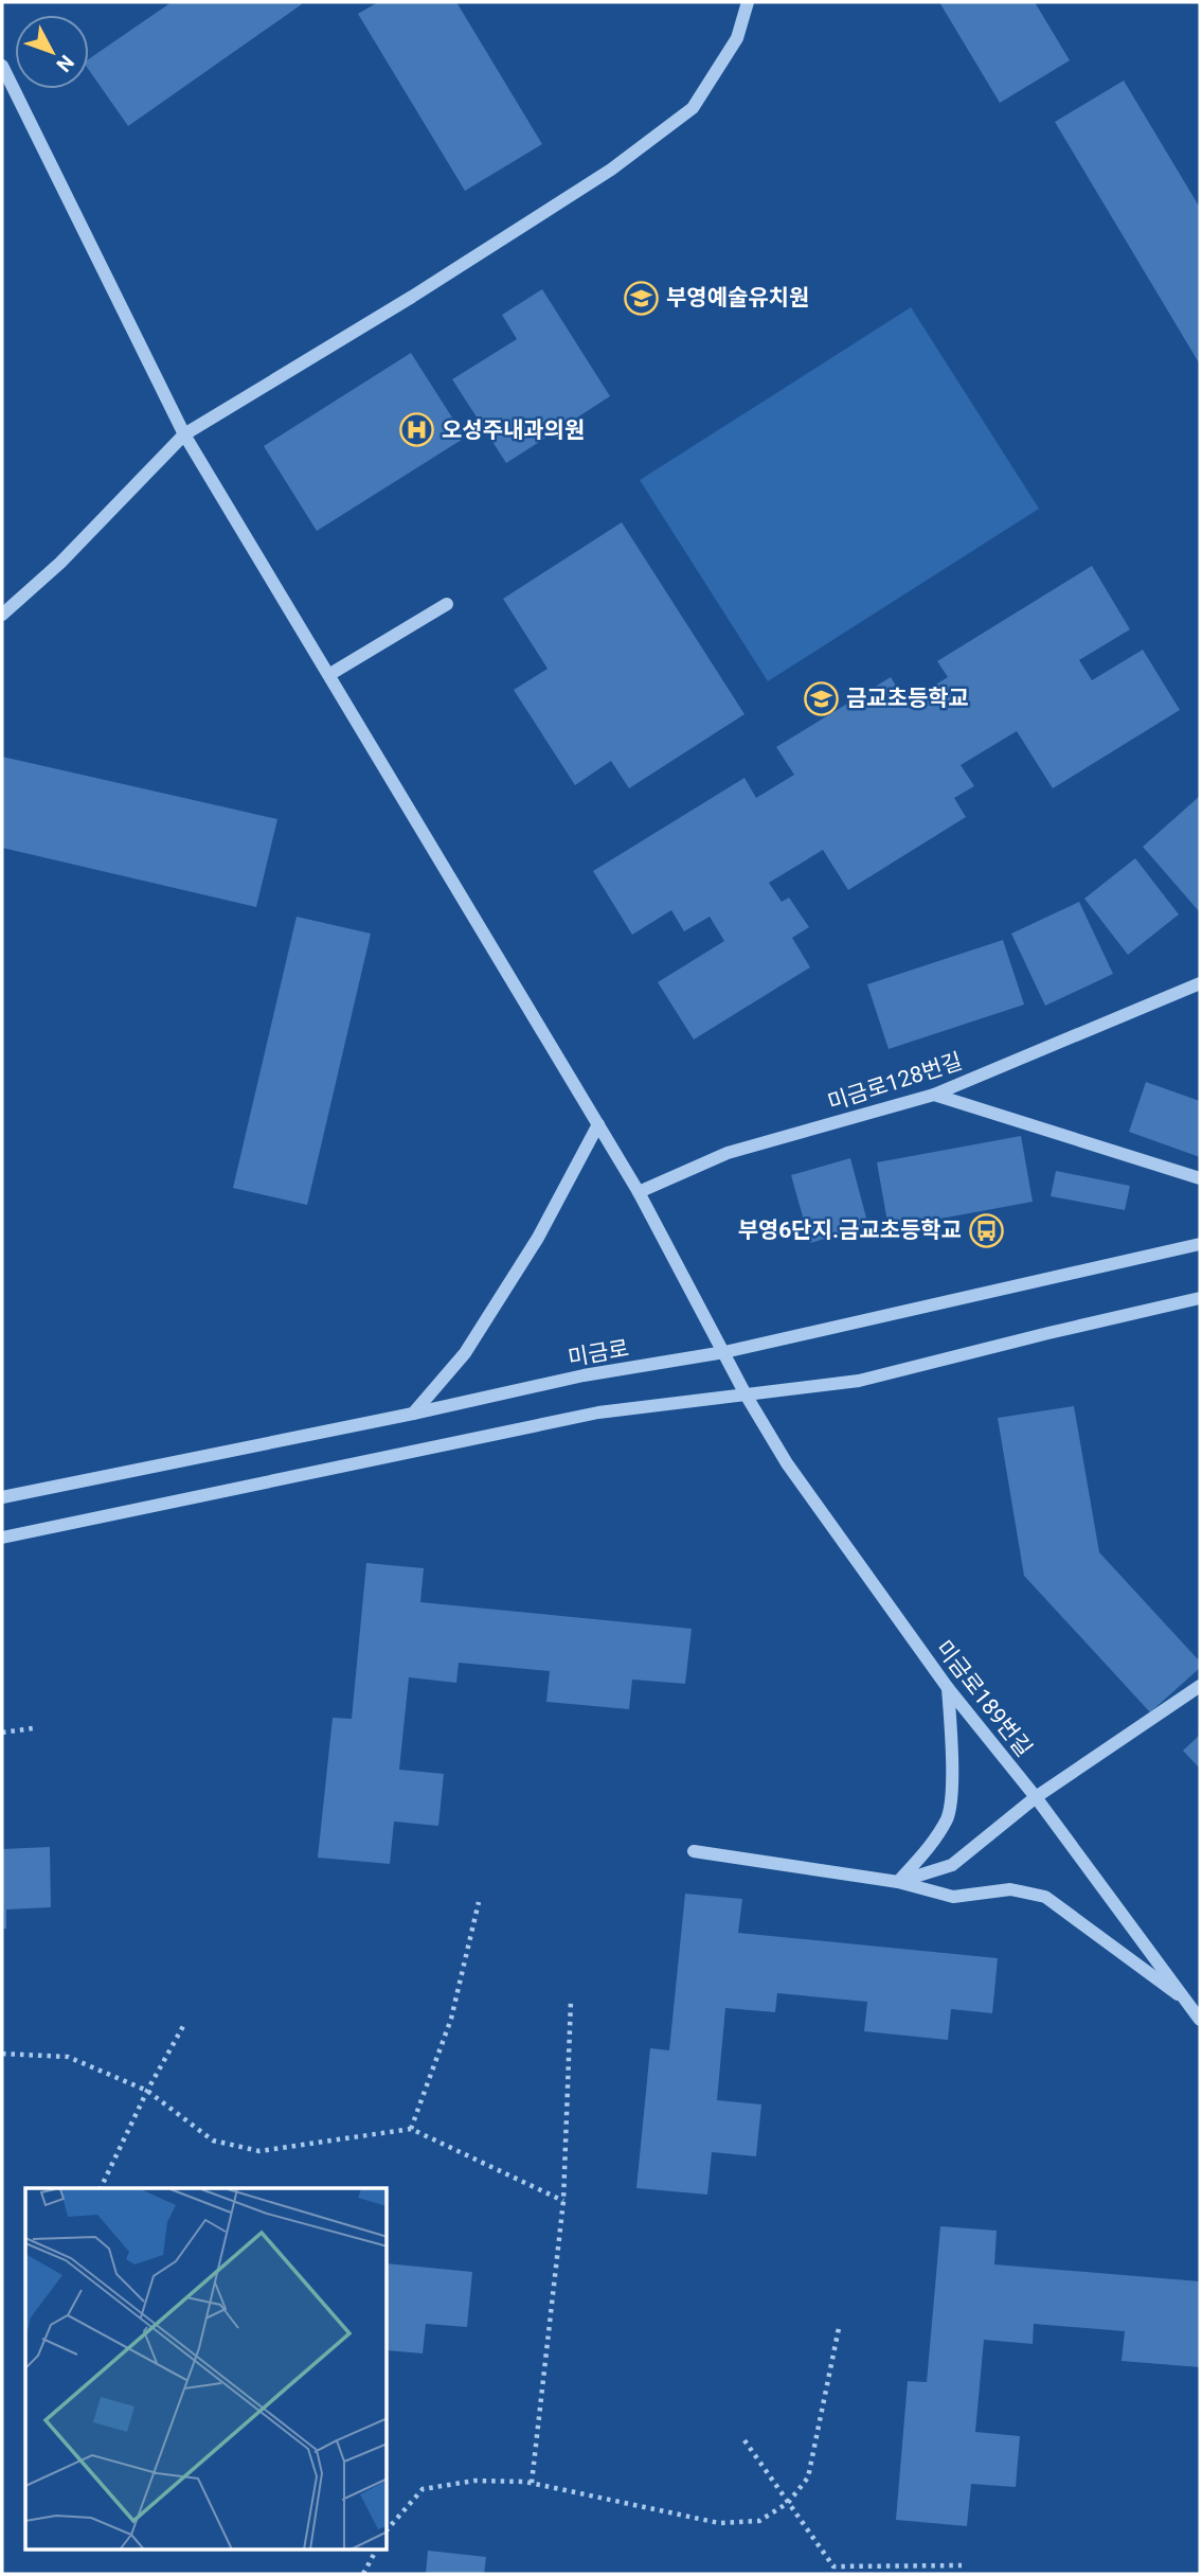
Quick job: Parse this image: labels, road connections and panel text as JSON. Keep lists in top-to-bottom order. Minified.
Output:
{"streets":{"street":["미금로128번길","미금로","미금로189번길"]},"crossings":[["미금로128번길","미금로189번길"],["미금로","미금로189번길"]],"places":{"school or university":["부영예술유치원","금교초등학교"],"hospital":["오성주내과의원"],"bus stop":["부영6단지.금교초등학교"]},"north":"bottom right"}
